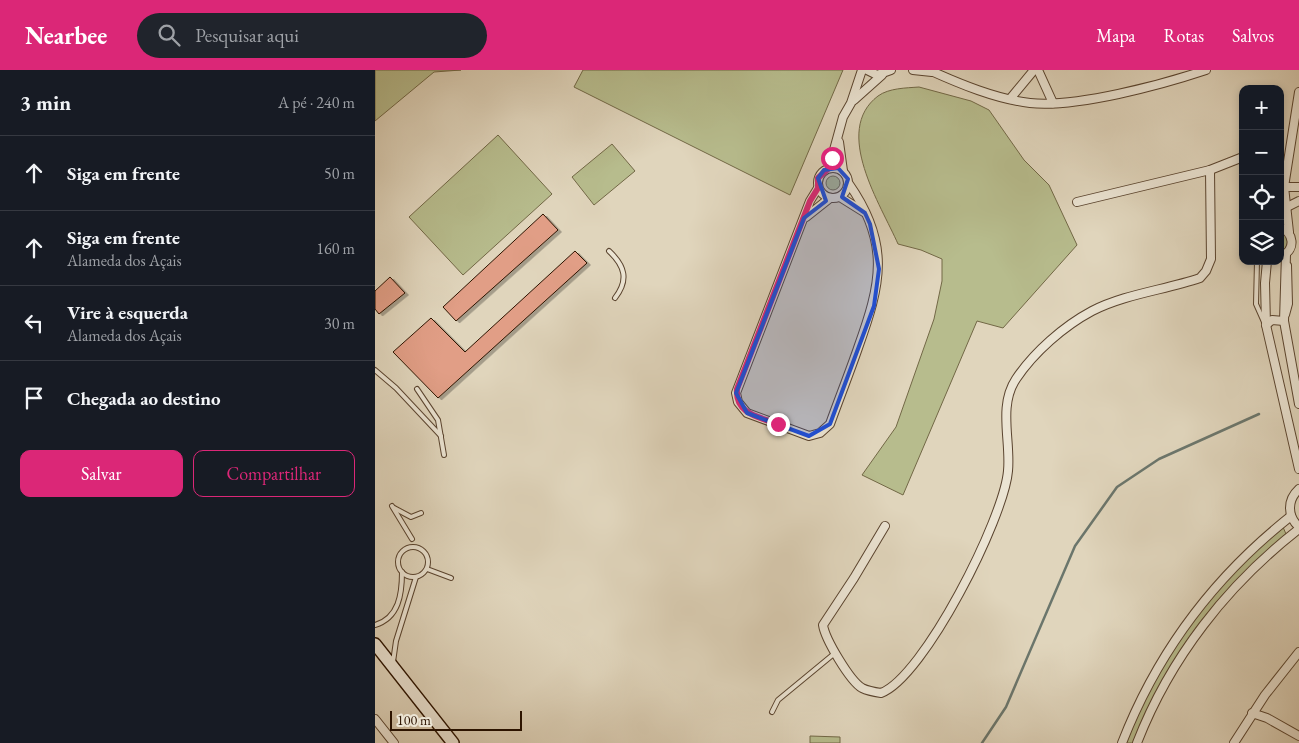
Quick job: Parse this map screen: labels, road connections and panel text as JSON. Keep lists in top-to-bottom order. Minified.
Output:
{"scale_bar":"100 m","page":{"header":"Nearbee","search":"Pesquisar aqui","nav":["Mapa","Rotas","Salvos"],"heading":["3 min","A pé · 240 m"],"map_buttons":["+","−"],"list":[["Siga em frente","50 m"],["Siga em frente","Alameda dos Açais","160 m"],["Vire à esquerda","Alameda dos Açais","30 m"],"Chegada ao destino"],"buttons":["Salvar","Compartilhar"],"scale":"100 m"}}
